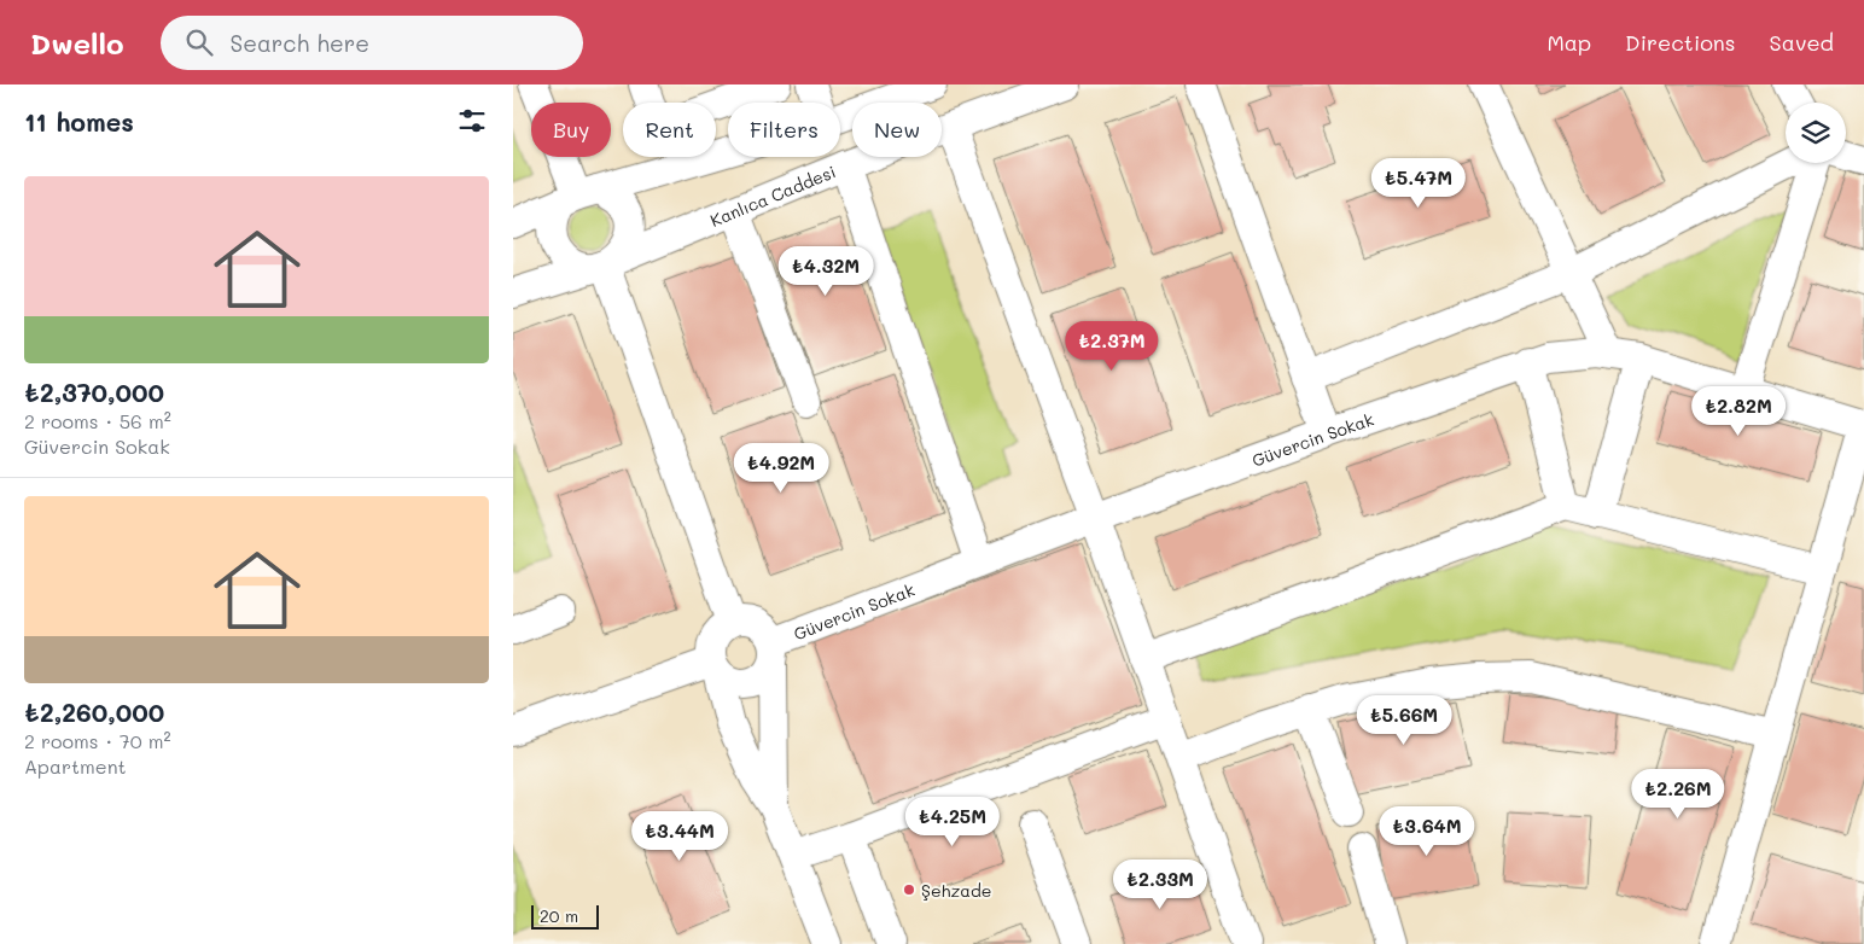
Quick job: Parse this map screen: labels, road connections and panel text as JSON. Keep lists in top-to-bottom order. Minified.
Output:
{"streets":{"street":["Kanlıca Caddesi","Güvercin Sokak"]},"places":["Şehzade"],"scale_bar":"20 m","page":{"header":"Dwello","search":"Search here","nav":["Map","Directions","Saved"],"heading":"11 homes","chip":["Buy","Rent","Filters","New"],"list":[{"name":"₺2,370,000","note":"2 rooms · 56 m² · Güvercin Sokak"},{"name":"₺2,260,000","note":"2 rooms · 70 m² · Apartment"}],"price":["₺5.47M","₺4.32M","₺2.37M","₺2.82M","₺4.92M","₺5.66M","₺2.26M","₺4.25M","₺3.64M","₺3.44M","₺2.33M"],"scale":"20 m"}}
